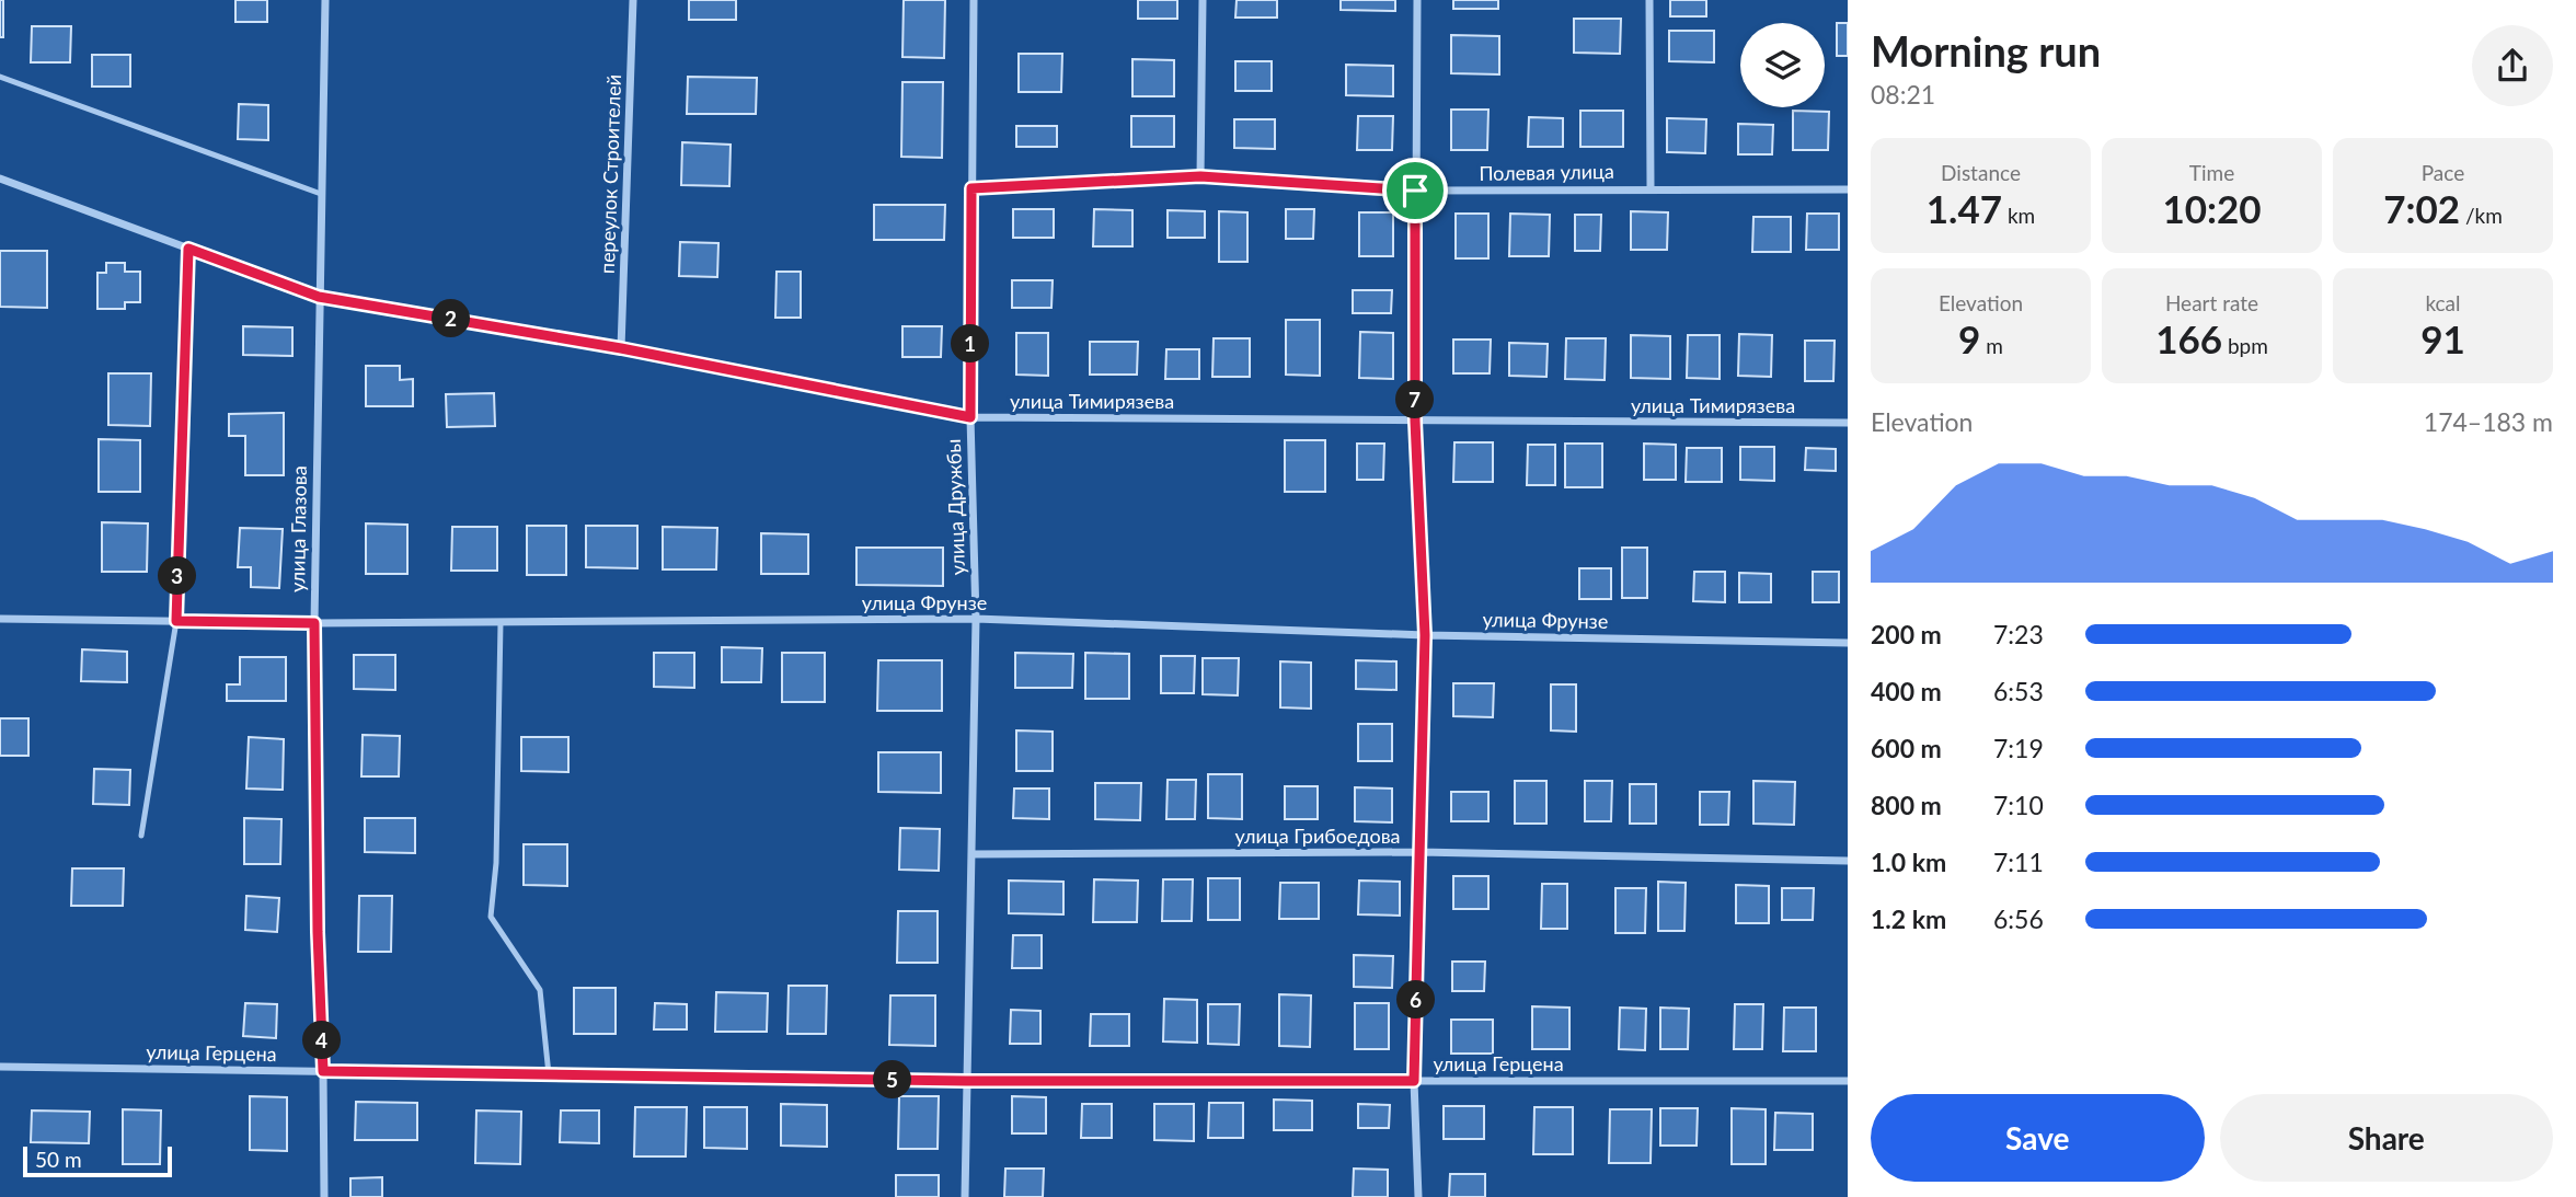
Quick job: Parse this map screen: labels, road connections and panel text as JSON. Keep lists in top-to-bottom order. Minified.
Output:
{"streets":{"street":["Полевая улица","переулок Строителей","улица Тимирязева","улица Дружбы","улица Глазова","улица Фрунзе","улица Грибоедова","улица Герцена"]},"crossings":[["Полевая улица","улица Дружбы"],["переулок Строителей","улица Тимирязева"],["улица Тимирязева","улица Дружбы"],["улица Тимирязева","улица Глазова"],["улица Дружбы","улица Фрунзе"],["улица Дружбы","улица Грибоедова"],["улица Дружбы","улица Герцена"],["улица Глазова","улица Фрунзе"],["улица Глазова","улица Герцена"]],"scale_bar":"50 m","page":{"heading":["Morning run","08:21"],"stats":[["Distance","1.47 km"],["Time","10:20"],["Pace","7:02 /km"],["Elevation","9 m"],["Heart rate","166 bpm"],["kcal","91"]],"pins":["2","1","7","3","6","4","5"],"chart":["Elevation","174–183 m"],"list":[{"name":"200 m","note":"7:23"},{"name":"400 m","note":"6:53"},{"name":"600 m","note":"7:19"},{"name":"800 m","note":"7:10"},{"name":"1.0 km","note":"7:11"},{"name":"1.2 km","note":"6:56"}],"buttons":["Save","Share"],"scale":"50 m"}}
